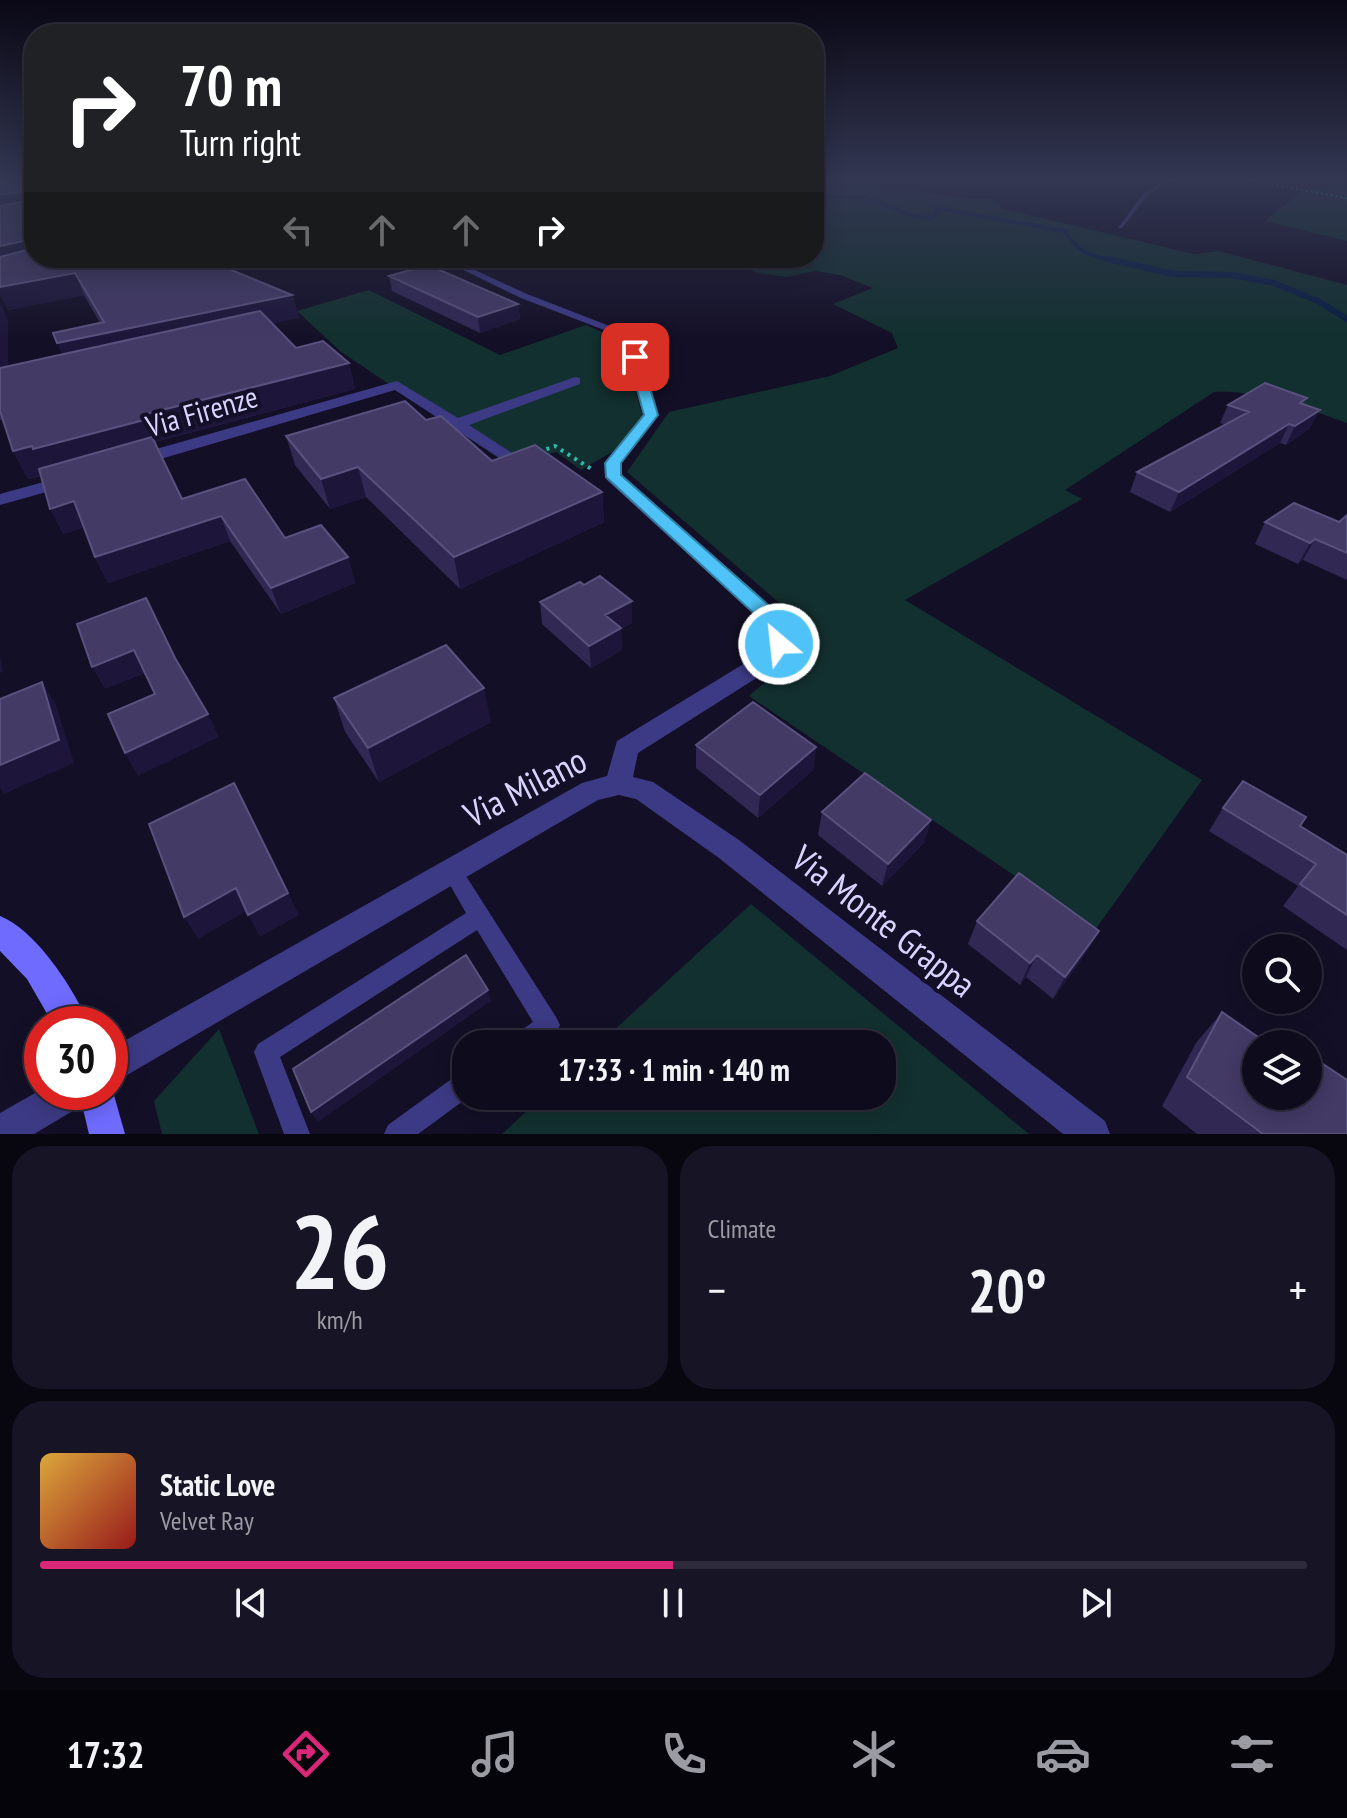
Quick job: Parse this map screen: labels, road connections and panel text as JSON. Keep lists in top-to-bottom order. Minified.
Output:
{"streets":{"street":["Via Firenze","Via Milano","Via Monte Grappa"]},"crossings":[["Via Milano","Via Monte Grappa"]],"page":{"turn":["70 m","Turn right"],"limit":"30","trip":"17:33 · 1 min · 140 m","tile":[["26","km/h"],"Climate"],"heat":["−","20°","+"],"song":["Static Love","Velvet Ray"],"tabs":"17:32"}}
